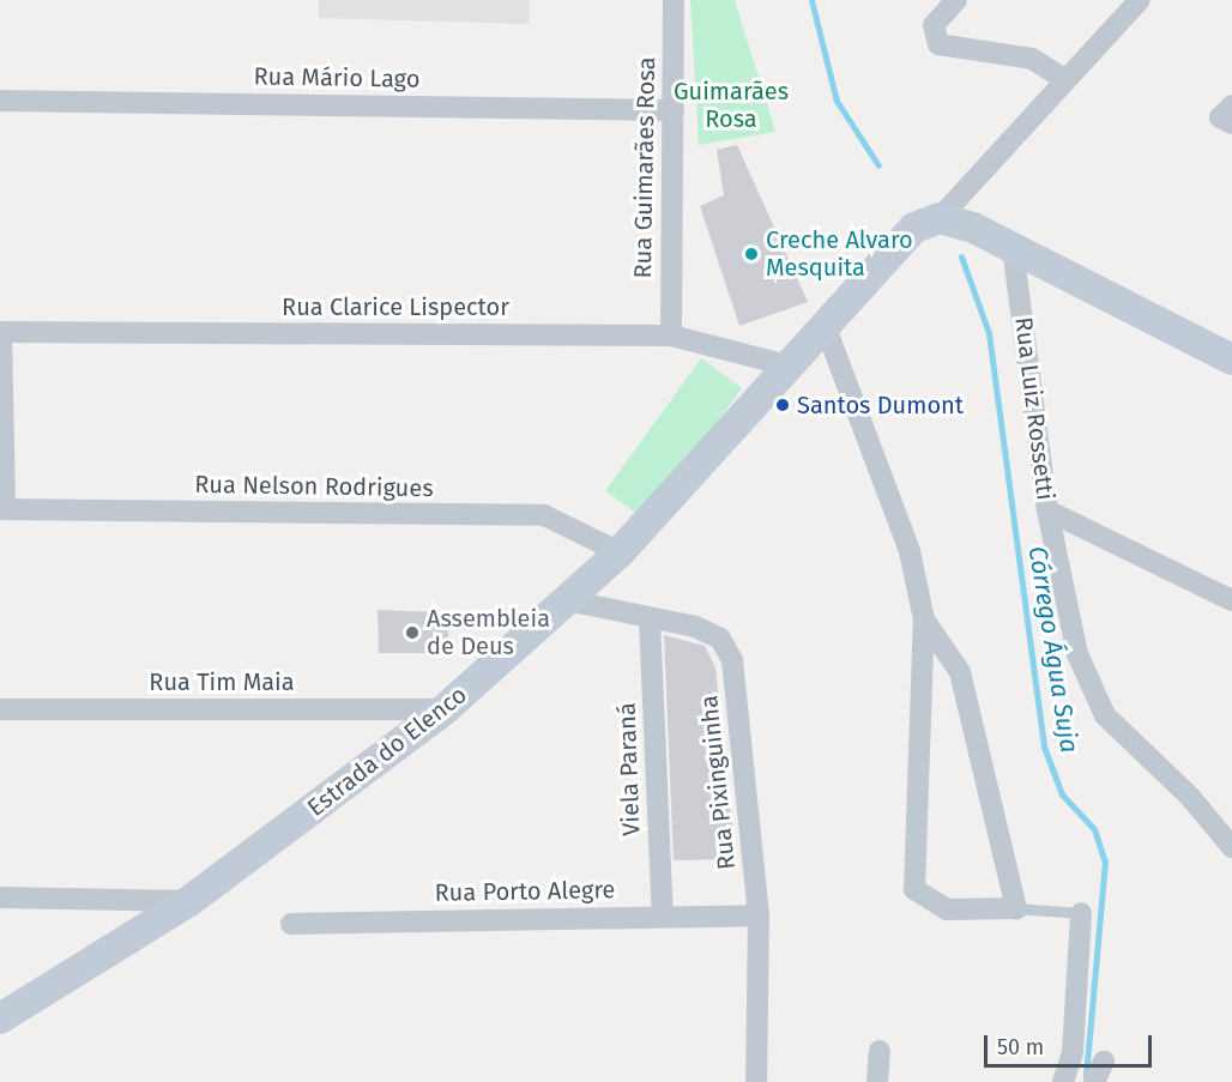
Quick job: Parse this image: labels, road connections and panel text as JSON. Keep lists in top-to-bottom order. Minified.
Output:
{"streets":{"street":["Rua Mário Lago","Rua Guimarães Rosa","Rua Clarice Lispector","Rua Luiz Rossetti","Rua Nelson Rodrigues","Rua Tim Maia","Estrada do Elenco","Viela Paraná","Rua Pixinguinha","Rua Porto Alegre"]},"crossings":[["Rua Mário Lago","Rua Guimarães Rosa"],["Rua Guimarães Rosa","Rua Clarice Lispector"],["Rua Clarice Lispector","Estrada do Elenco"],["Rua Nelson Rodrigues","Estrada do Elenco"],["Rua Tim Maia","Estrada do Elenco"],["Estrada do Elenco","Rua Pixinguinha"],["Viela Paraná","Rua Pixinguinha"],["Viela Paraná","Rua Porto Alegre"],["Rua Pixinguinha","Rua Porto Alegre"]],"water":["Córrego Água Suja"],"parks":["Guimarães Rosa"],"places":["Creche Alvaro Mesquita","Santos Dumont","Assembleia de Deus"],"scale_bar":"50 m"}
